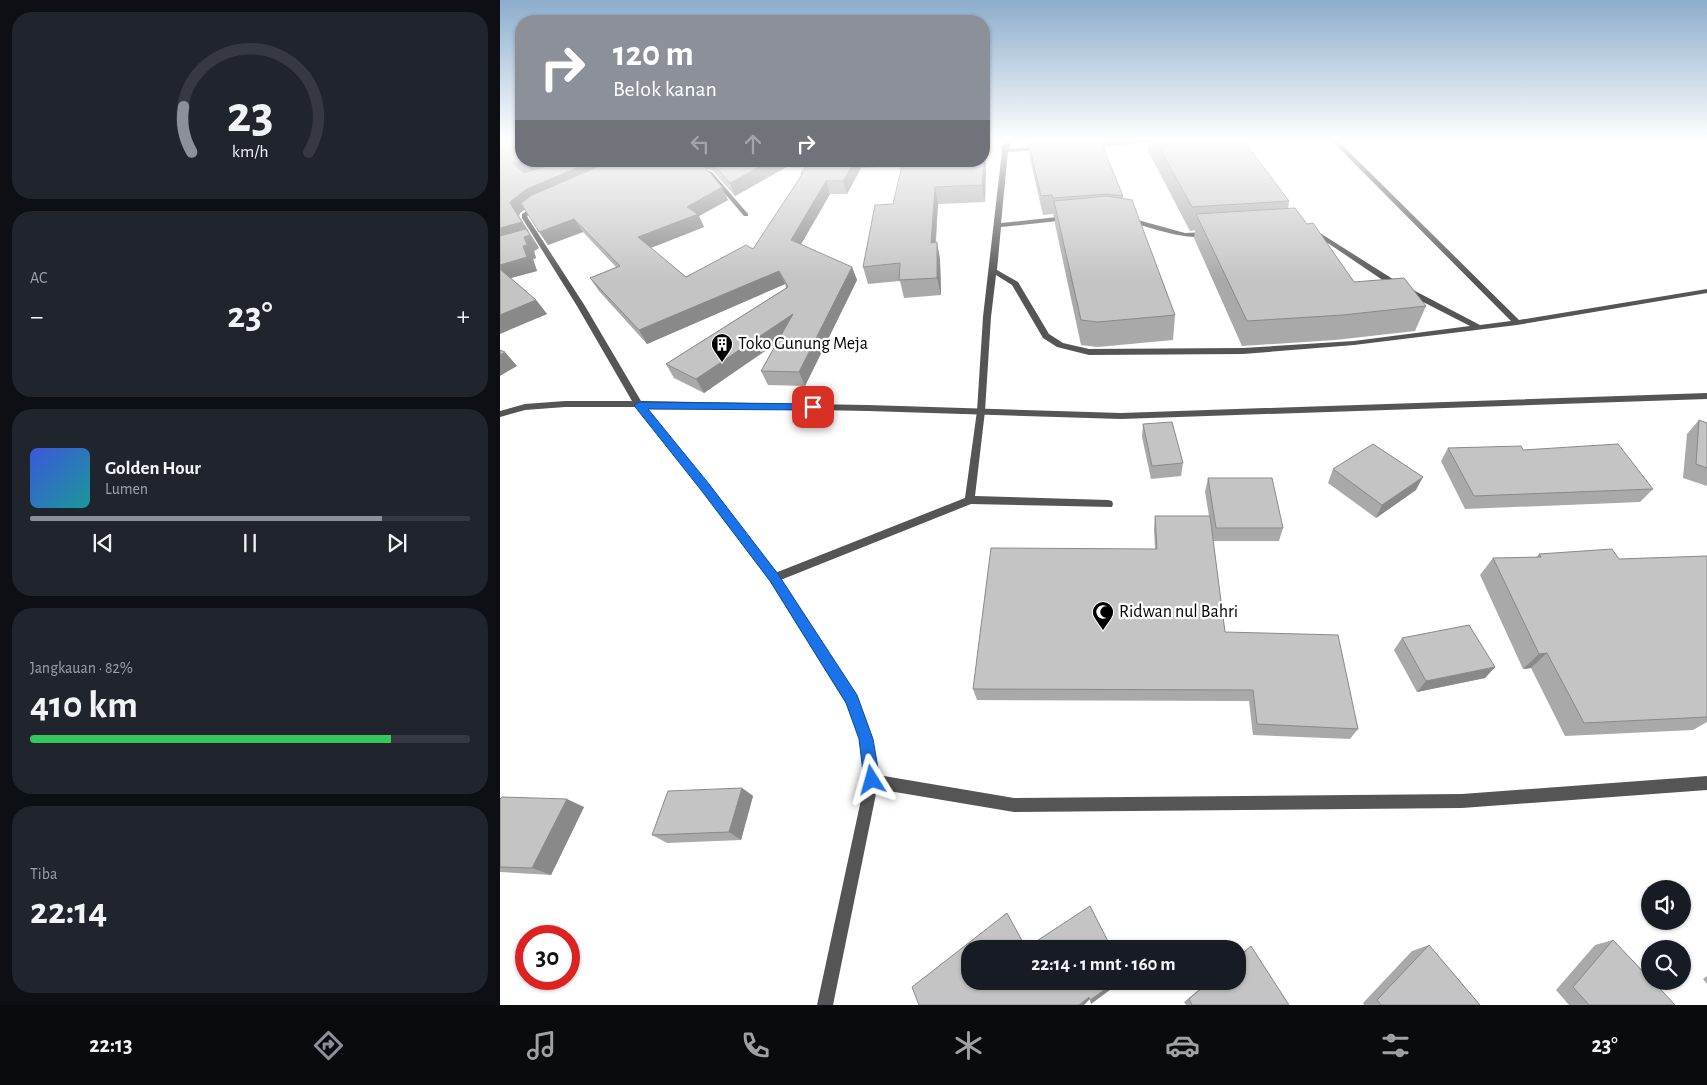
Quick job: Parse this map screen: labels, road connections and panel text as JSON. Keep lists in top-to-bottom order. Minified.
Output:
{"places":{"building":["Toko Gunung Meja"],"mosque":["Ridwan nul Bahri"]},"page":{"turn":["120 m","Belok kanan"],"tile":["AC",["Jangkauan · 82%","410 km"],["Tiba","22:14"]],"heat":["−","23°","+"],"song":["Golden Hour","Lumen"],"limit":"30","trip":"22:14 · 1 mnt · 160 m","tabs":["22:13","23°"],"gauge":["23","km/h"]}}
